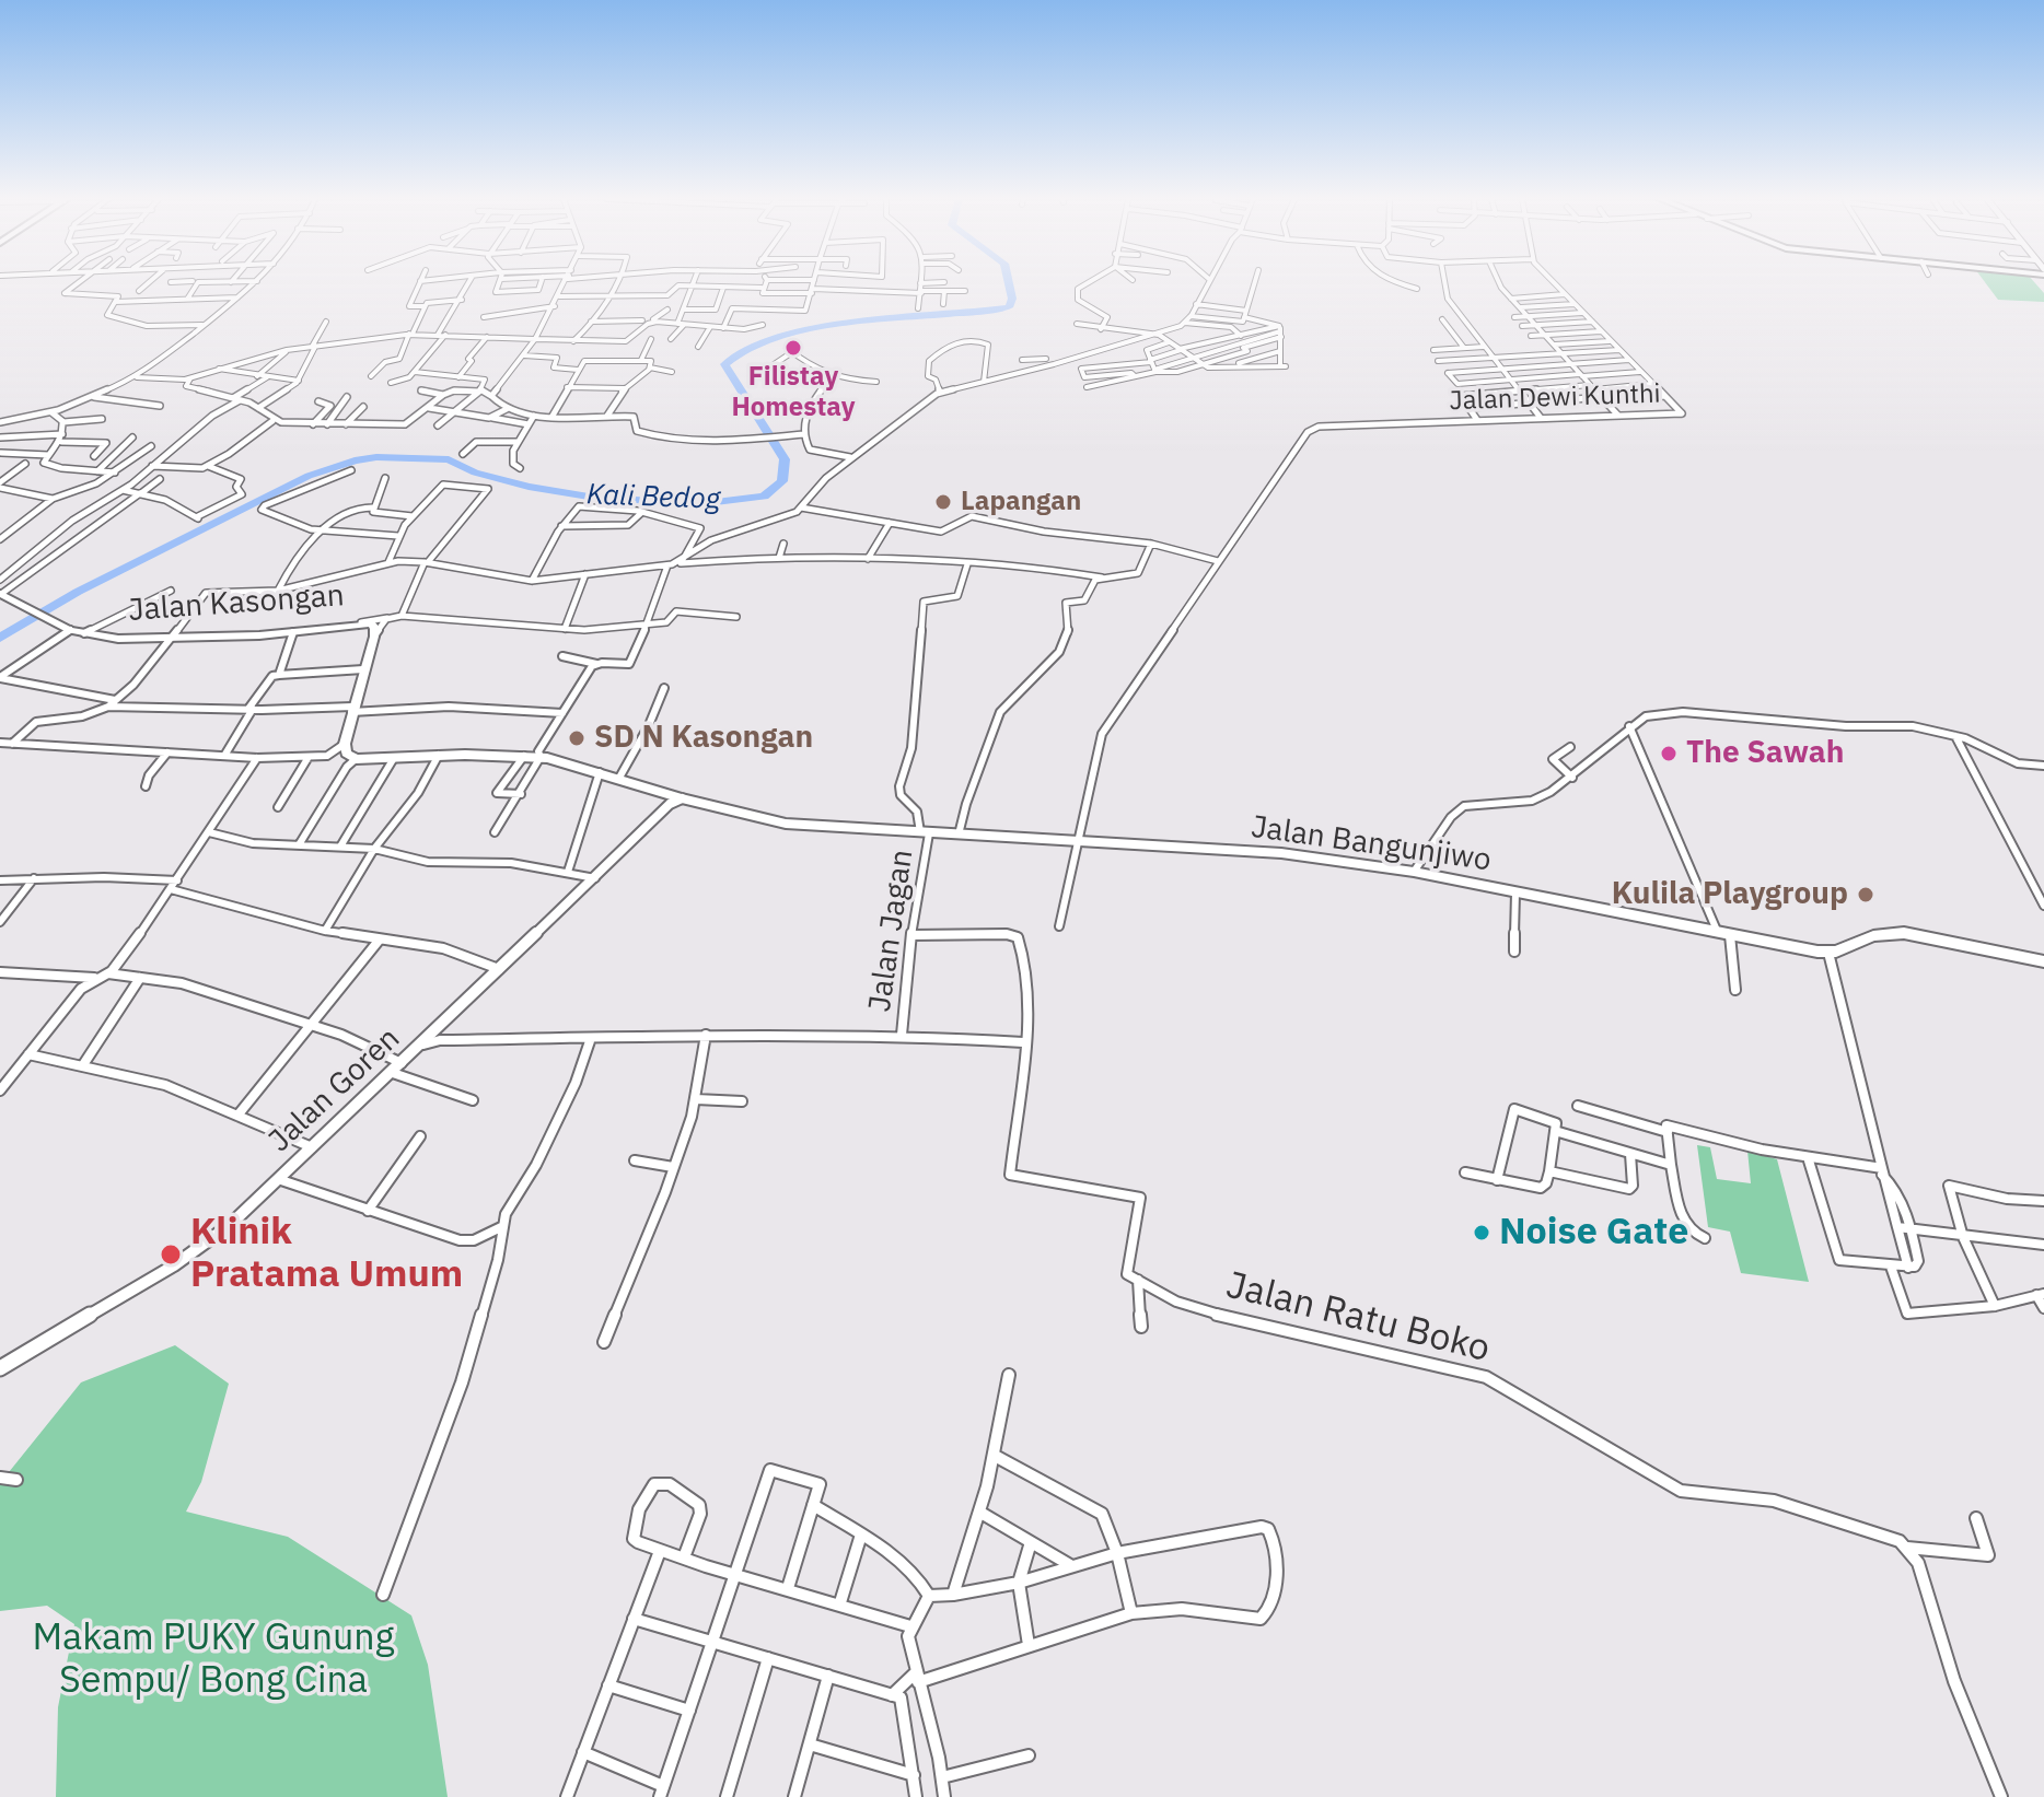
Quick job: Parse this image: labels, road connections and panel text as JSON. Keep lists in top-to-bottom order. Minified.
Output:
{"streets":{"main road":["Jalan Kasongan","Jalan Bangunjiwo"],"street":["Jalan Dewi Kunthi","Jalan Jagan","Jalan Goren","Jalan Ratu Boko"]},"crossings":[["Jalan Bangunjiwo","Jalan Jagan"],["Jalan Bangunjiwo","Jalan Goren"]],"water":["Kali Bedog"],"parks":["Makam PUKY Gunung Sempu/ Bong Cina"],"places":["Filistay Homestay","Lapangan","SD N Kasongan","The Sawah","Kulila Playgroup","Noise Gate","Klinik Pratama Umum"]}
